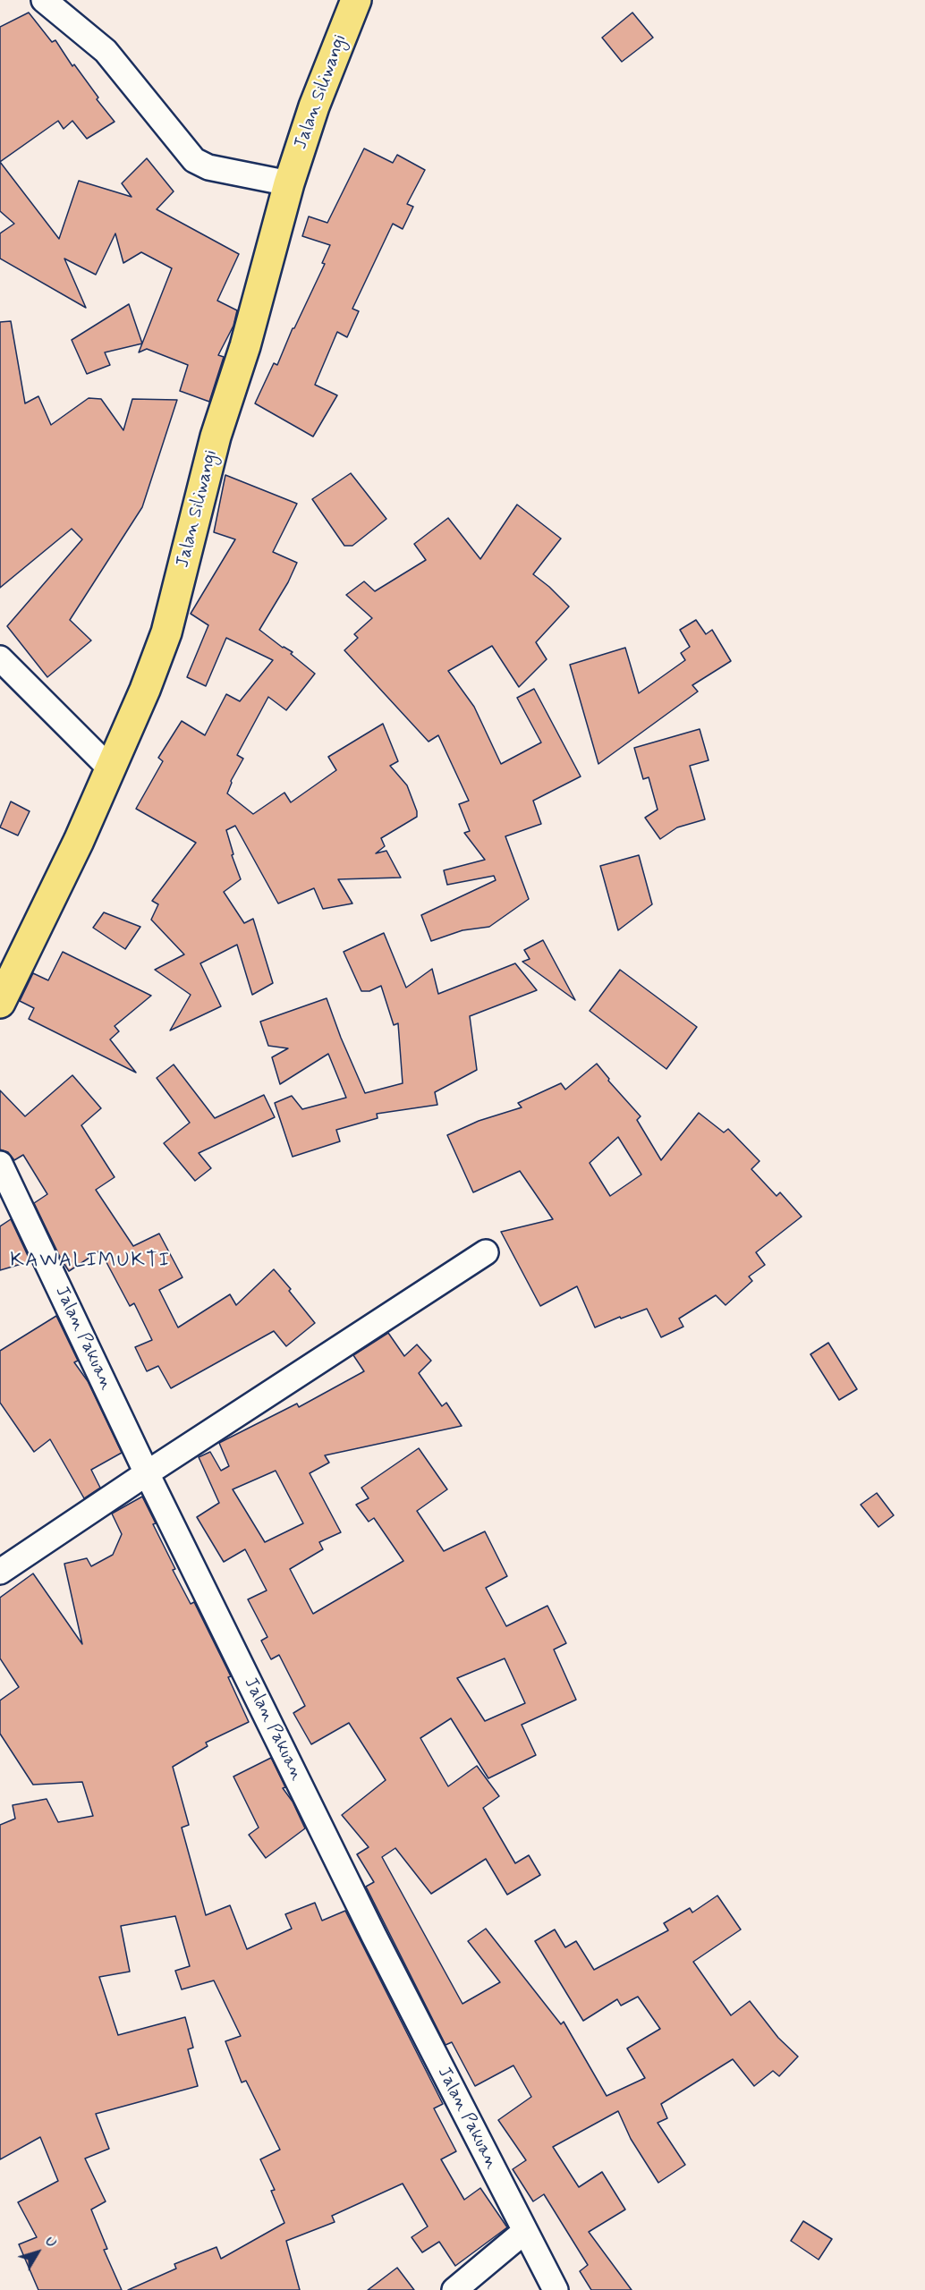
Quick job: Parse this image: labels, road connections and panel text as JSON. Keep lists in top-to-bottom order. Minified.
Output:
{"streets":{"highway":["Jalan Siliwangi"],"street":["Jalan Pakuan"]},"districts":["KAWALIMUKTI"],"north":"top right"}
